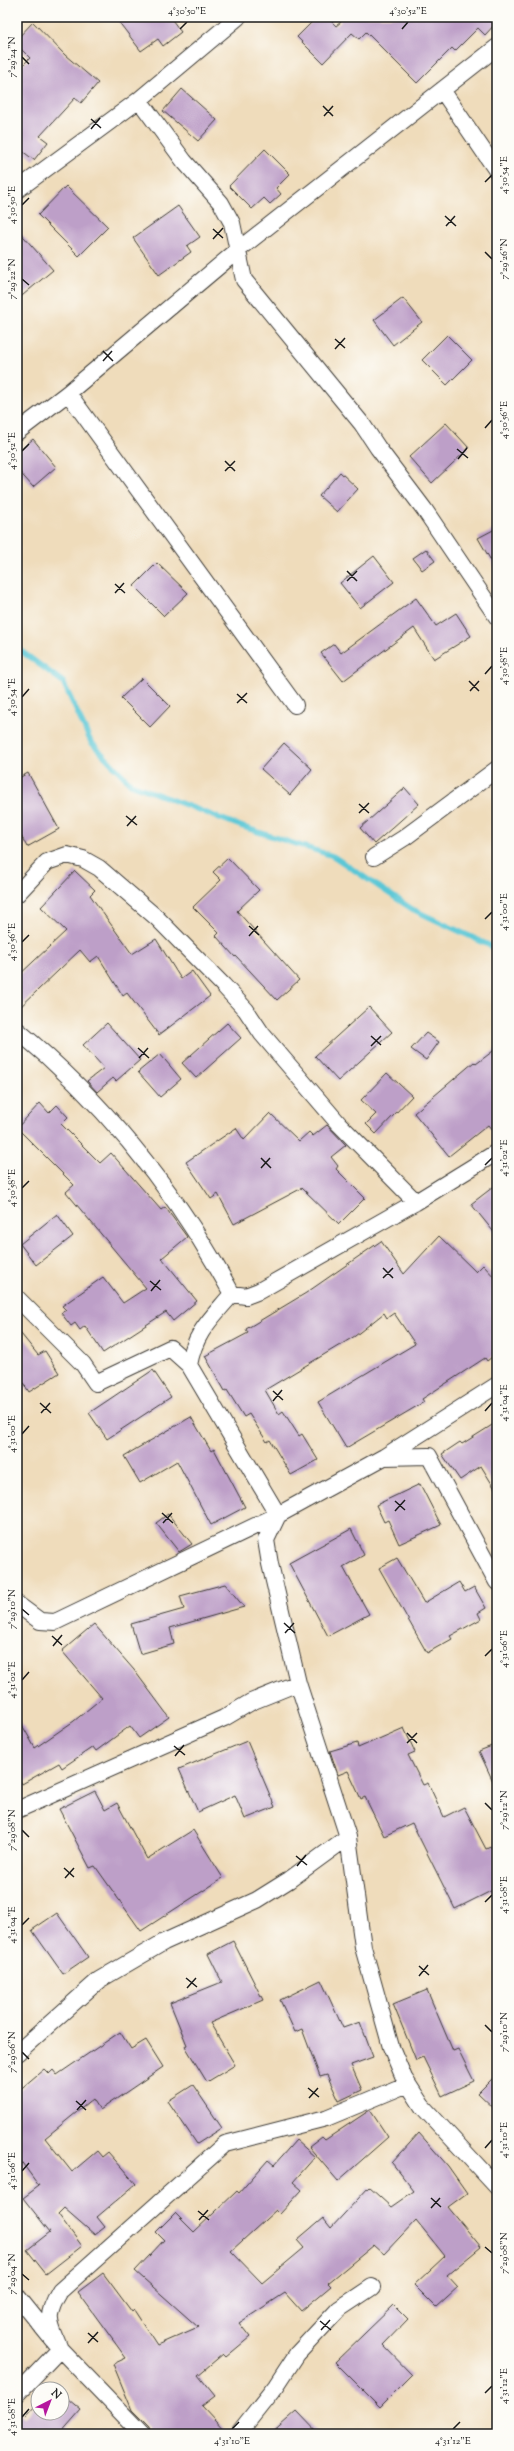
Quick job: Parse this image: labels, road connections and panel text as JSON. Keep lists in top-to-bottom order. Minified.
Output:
{"north":"top right","coordinates":["4°30'50\"E","4°30'52\"E","7°29'24\"N","4°30'54\"E","7°29'26\"N","7°29'22\"N","4°30'56\"E","4°30'58\"E","4°31'00\"E","4°31'02\"E","4°31'04\"E","7°29'10\"N","4°31'06\"E","7°29'12\"N","7°29'08\"N","4°31'08\"E","7°29'06\"N","4°31'10\"E","7°29'04\"N","4°31'12\"E"]}
